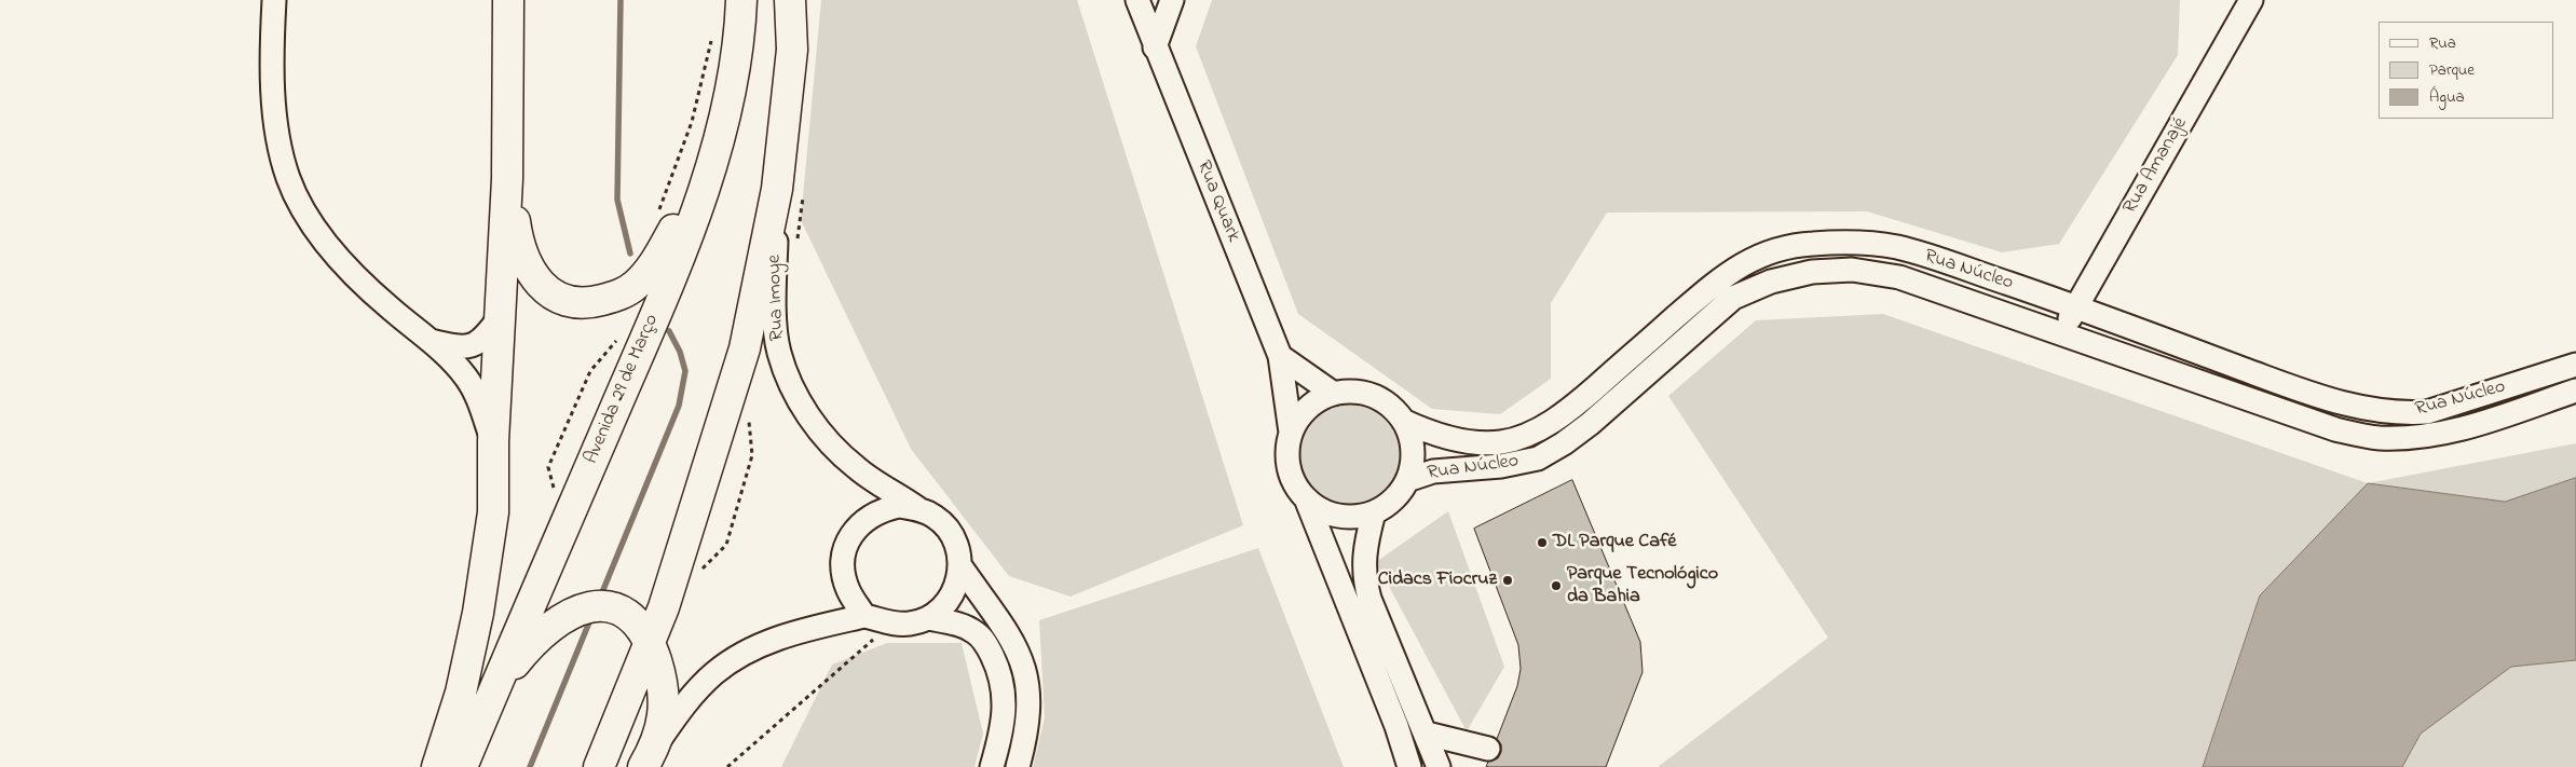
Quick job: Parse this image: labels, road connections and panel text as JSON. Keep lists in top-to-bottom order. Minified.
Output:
{"streets":{"main road":["Avenida 29 de Março"],"street":["Rua Amanajé","Rua Quark","Rua Núcleo","Rua Imoye"]},"crossings":[["Rua Amanajé","Rua Núcleo"],["Rua Quark","Rua Núcleo"]],"places":["DL Parque Café","Cidacs Fiocruz","Parque Tecnológico da Bahia"],"legend":["Rua","Parque","Água"]}
